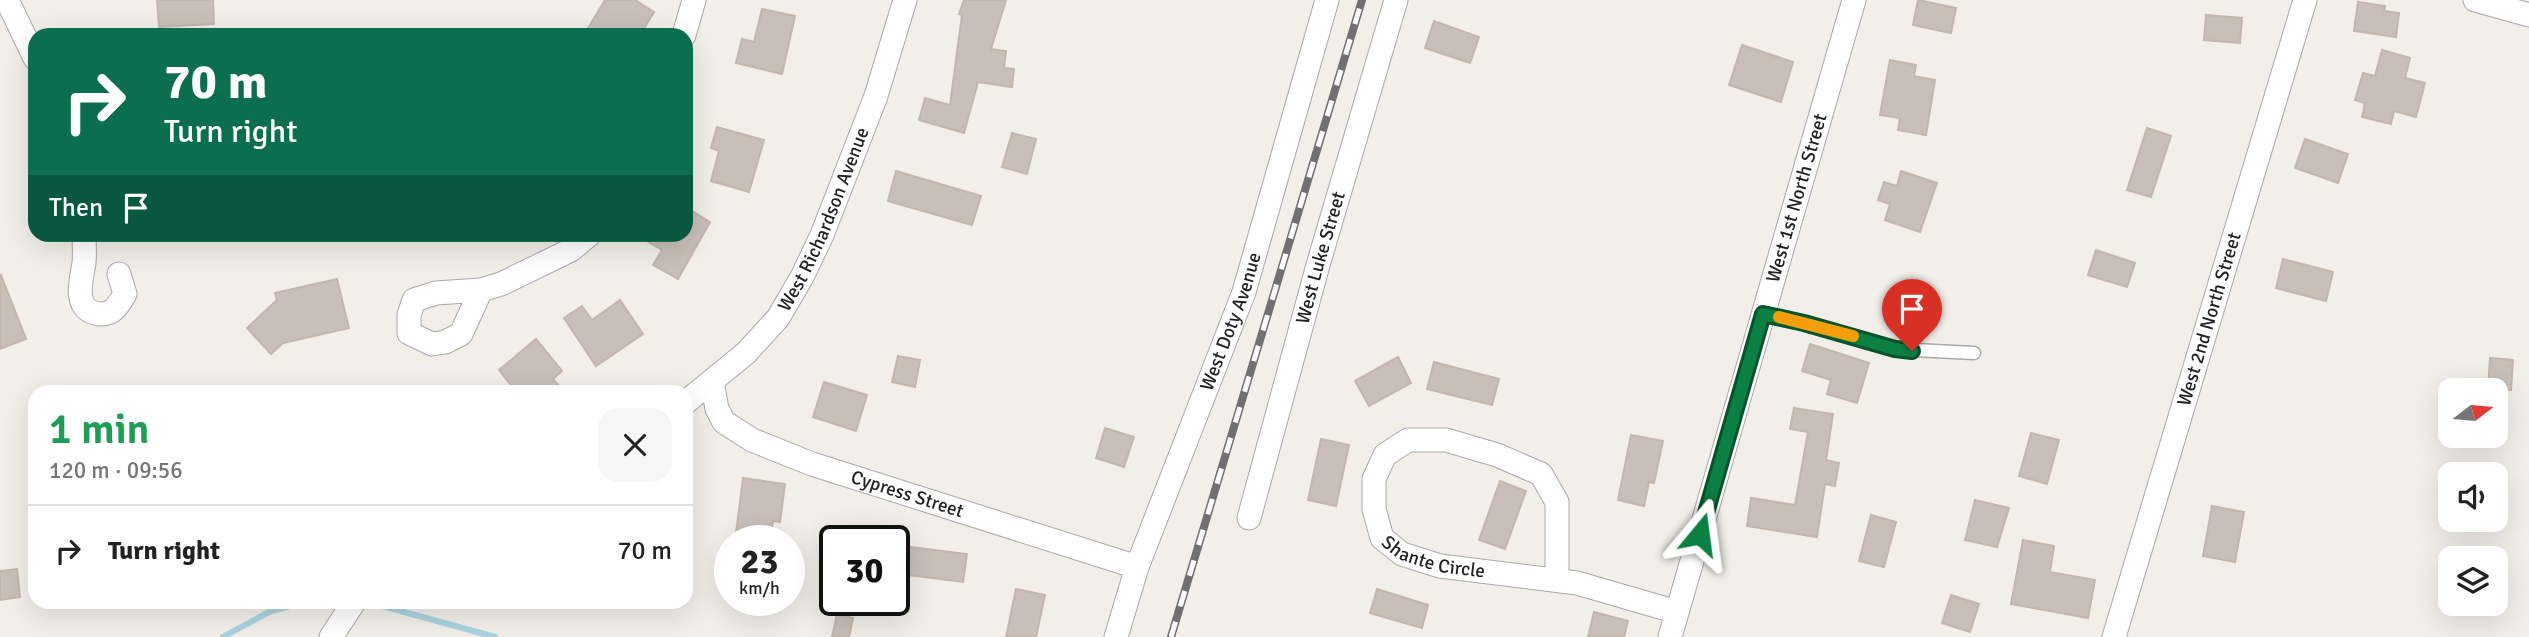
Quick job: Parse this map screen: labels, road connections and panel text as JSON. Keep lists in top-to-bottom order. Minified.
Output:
{"streets":{"street":["West 1st North Street","West Richardson Avenue","West Luke Street","West 2nd North Street","West Doty Avenue","Cypress Street","Shante Circle"]},"crossings":[["West 1st North Street","Shante Circle"],["West Richardson Avenue","Cypress Street"],["West Doty Avenue","Cypress Street"]],"north":"right","page":{"turn":["70 m","Turn right"],"then":"Then","heading":["1 min","120 m · 09:56"],"list":[{"name":"Turn right","value":"70 m"}],"speed":"23 km/h","limit":"30"}}
